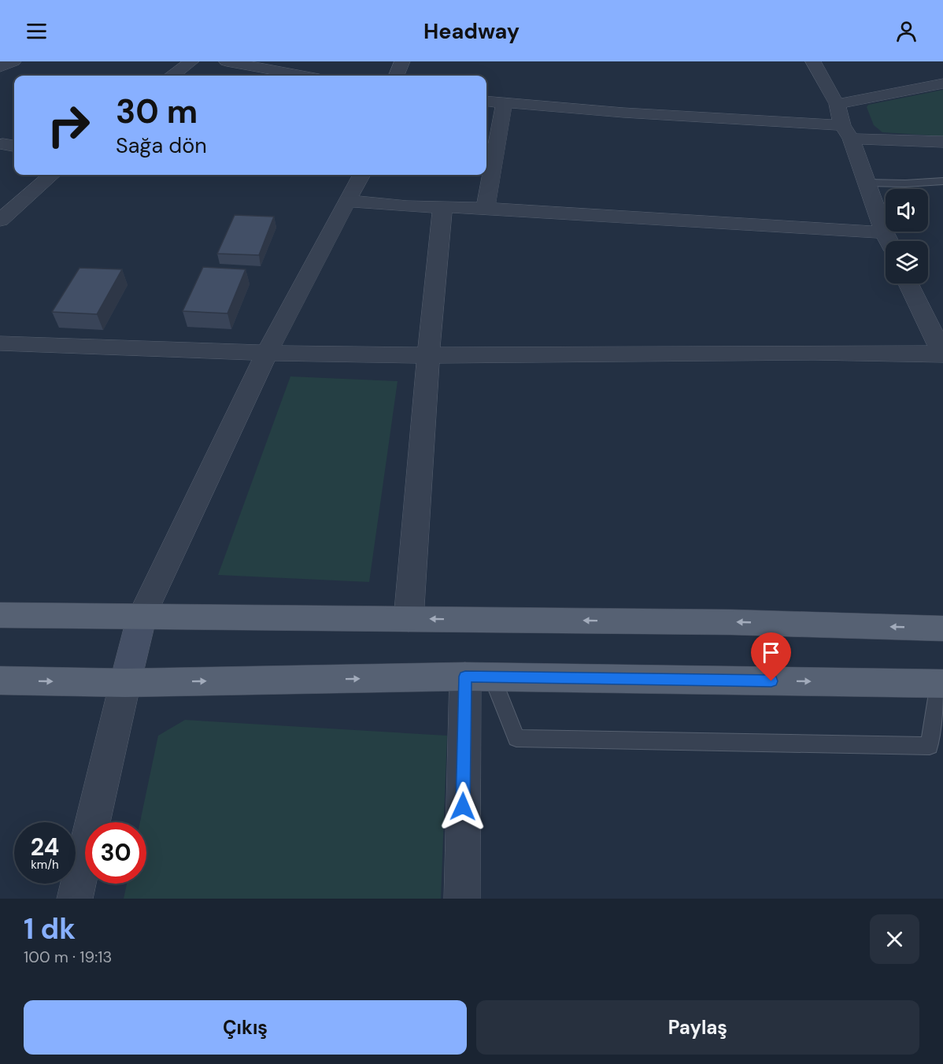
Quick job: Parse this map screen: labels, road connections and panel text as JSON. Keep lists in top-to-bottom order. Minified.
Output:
{"page":{"header":"Headway","turn":["30 m","Sağa dön"],"speed":"24 km/h","limit":"30","heading":["1 dk","100 m · 19:13"],"buttons":["Çıkış","Paylaş"]}}
